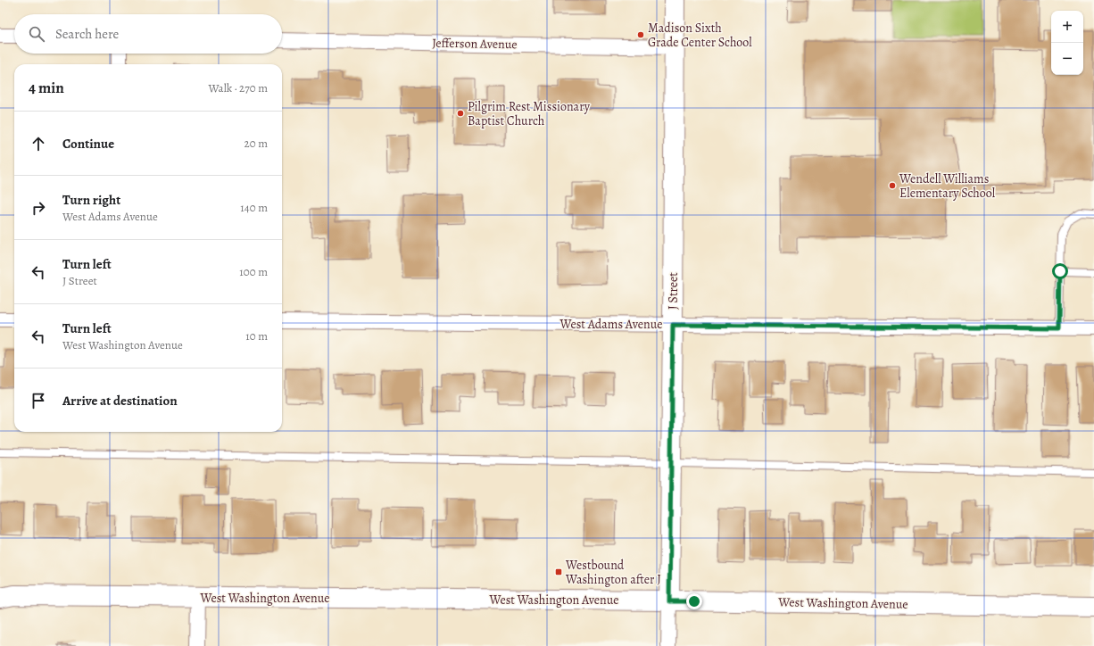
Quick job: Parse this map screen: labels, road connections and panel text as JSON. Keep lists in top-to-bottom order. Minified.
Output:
{"streets":{"main road":["J Street","West Washington Avenue"],"street":["Jefferson Avenue","West Adams Avenue"]},"crossings":[["Jefferson Avenue","J Street"],["J Street","West Adams Avenue"],["J Street","West Washington Avenue"]],"places":{"other":["Madison Sixth Grade Center School","Pilgrim Rest Missionary Baptist Church","Wendell Williams Elementary School"],"transit":["Westbound Washington after J"]},"page":{"map_buttons":["+","−"],"search":"Search here","heading":["4 min","Walk · 270 m"],"list":[["Continue","20 m"],["Turn right","West Adams Avenue","140 m"],["Turn left","J Street","100 m"],["Turn left","West Washington Avenue","10 m"],"Arrive at destination"]}}
